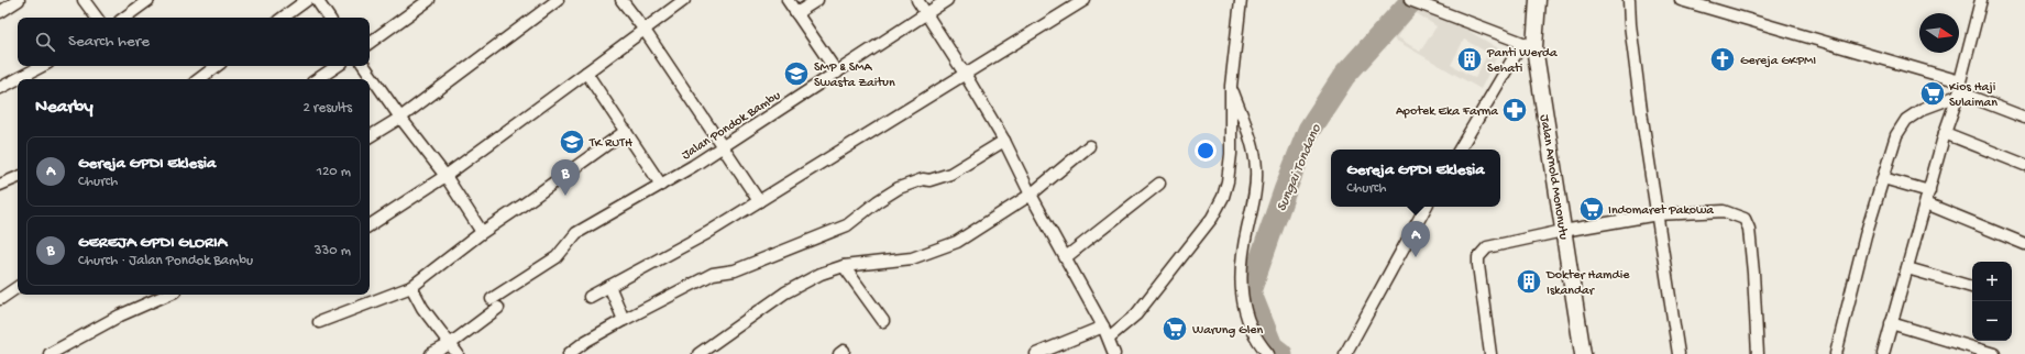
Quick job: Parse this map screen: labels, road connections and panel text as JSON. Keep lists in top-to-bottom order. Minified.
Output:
{"streets":{"street":["Jalan Pondok Bambu","Jalan Arnold Mononutu"]},"water":["Sungai Tondano"],"places":{"building":["Panti Werda Sehati","Dokter Hamdie Iskandar"],"church":["Gereja GKPMI"],"school or university":["SMP & SMA Swasta Zaitun","TK RUTH"],"supermarket":["Kios Haji Sulaiman","Indomaret Pakowa","Warung Glen"],"pharmacy":["Apotek Eka Farma"]},"north":"right","page":{"search":"Search here","heading":["Nearby","2 results"],"list":[{"mark":"A","name":"Gereja GPDI Eklesia","note":"Church","value":"120 m"},{"mark":"B","name":"GEREJA GPDI GLORIA","note":"Church · Jalan Pondok Bambu","value":"330 m"}],"popup":["Gereja GPDI Eklesia","Church"],"pins":["B","A"],"map_buttons":["+","−"]}}
